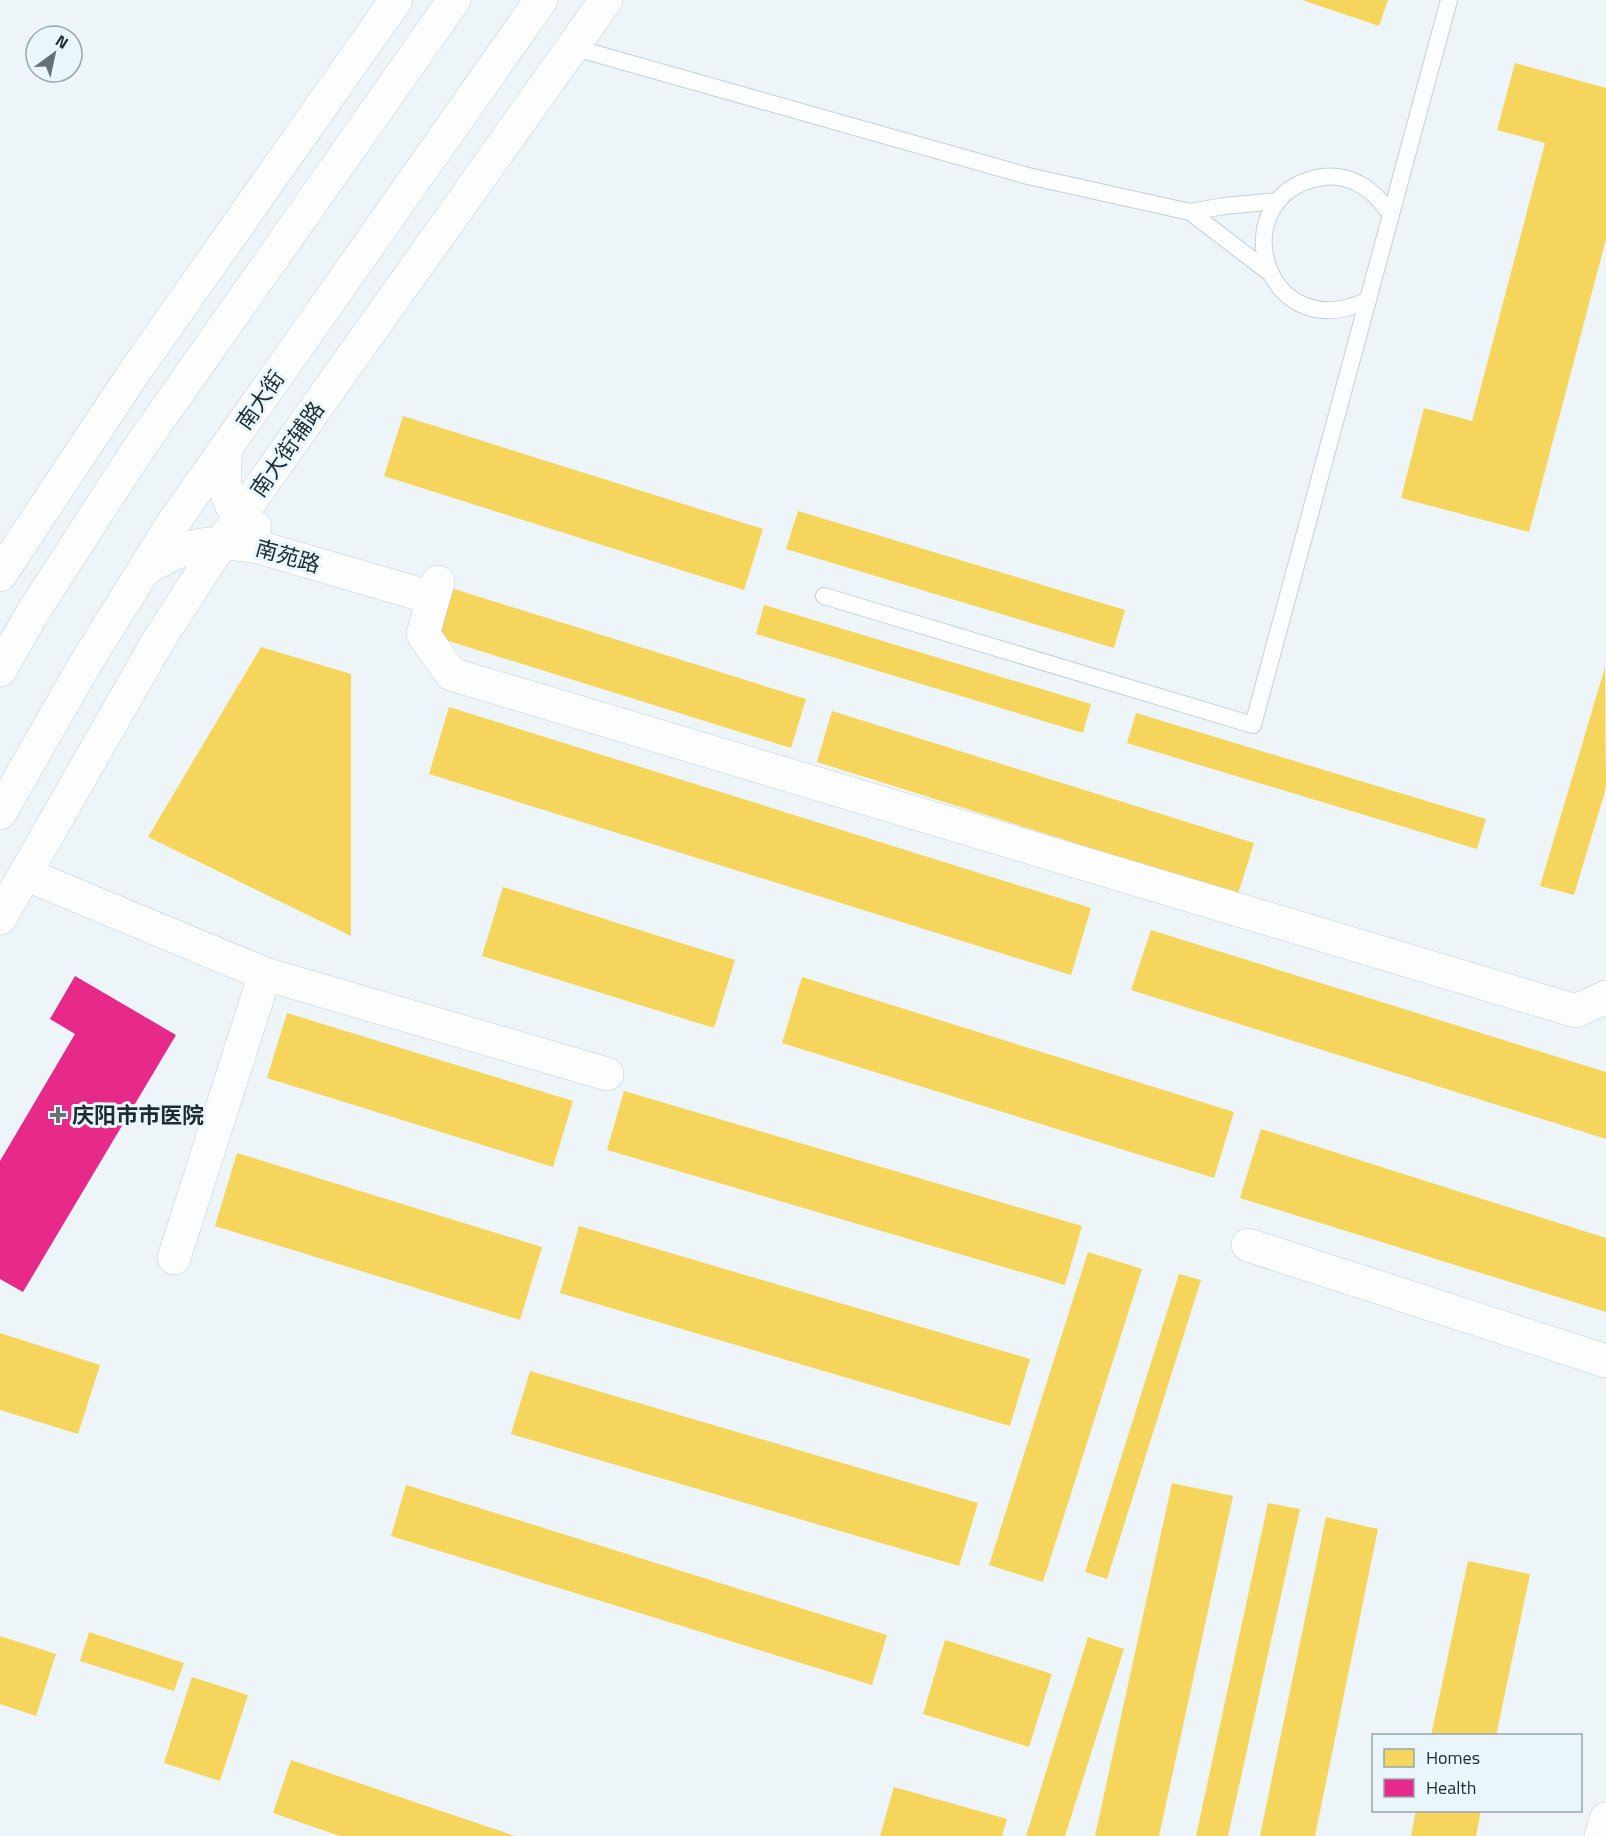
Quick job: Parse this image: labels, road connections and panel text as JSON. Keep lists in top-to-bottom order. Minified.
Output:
{"streets":{"street":["南大街","南大街辅路","南苑路"]},"crossings":[["南大街","南苑路"],["南大街辅路","南苑路"]],"places":{"health":["庆阳市市医院"]},"legend":["Homes","Health"],"north":"top right"}
